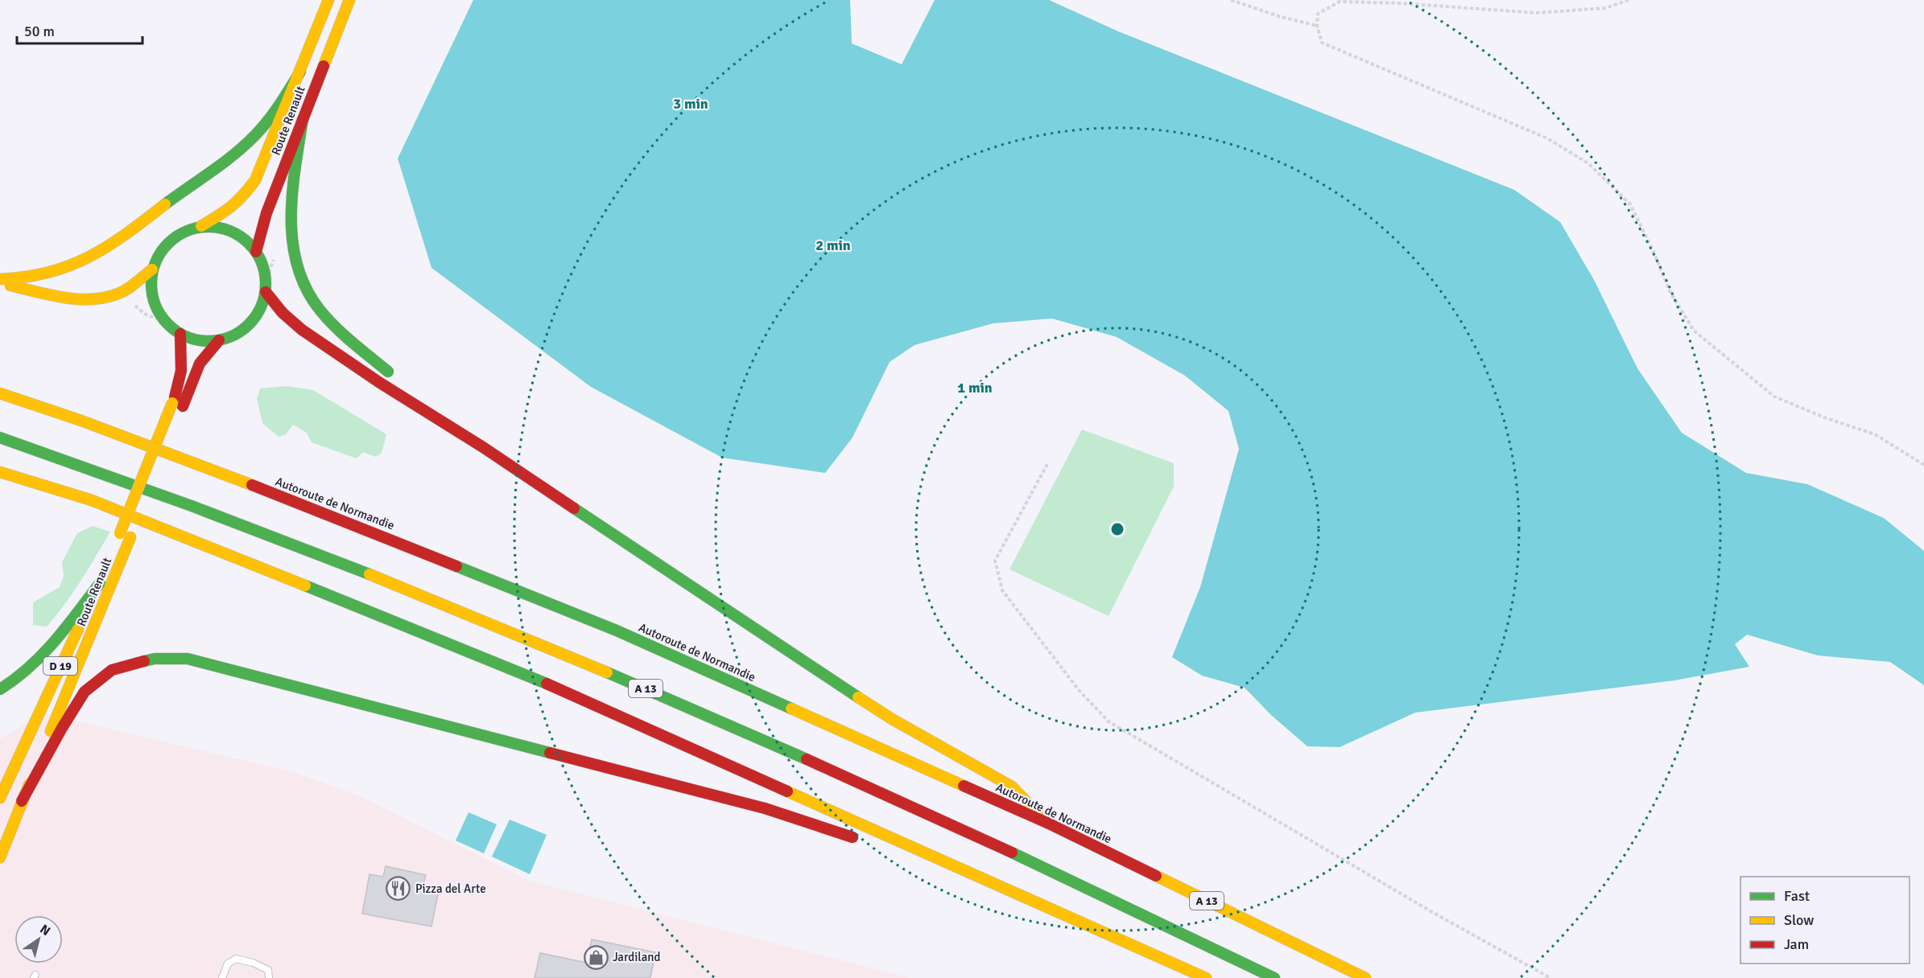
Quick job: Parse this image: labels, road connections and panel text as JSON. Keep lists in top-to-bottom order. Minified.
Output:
{"streets":{"main road":["Route Renault","Autoroute de Normandie","D 19","A 13"]},"places":{"restaurant":["Pizza del Arte"],"shop":["Jardiland"]},"legend":["Fast","Slow","Jam"],"scale_bar":"50 m","north":"top right","rings":["3 min","2 min","1 min"]}
